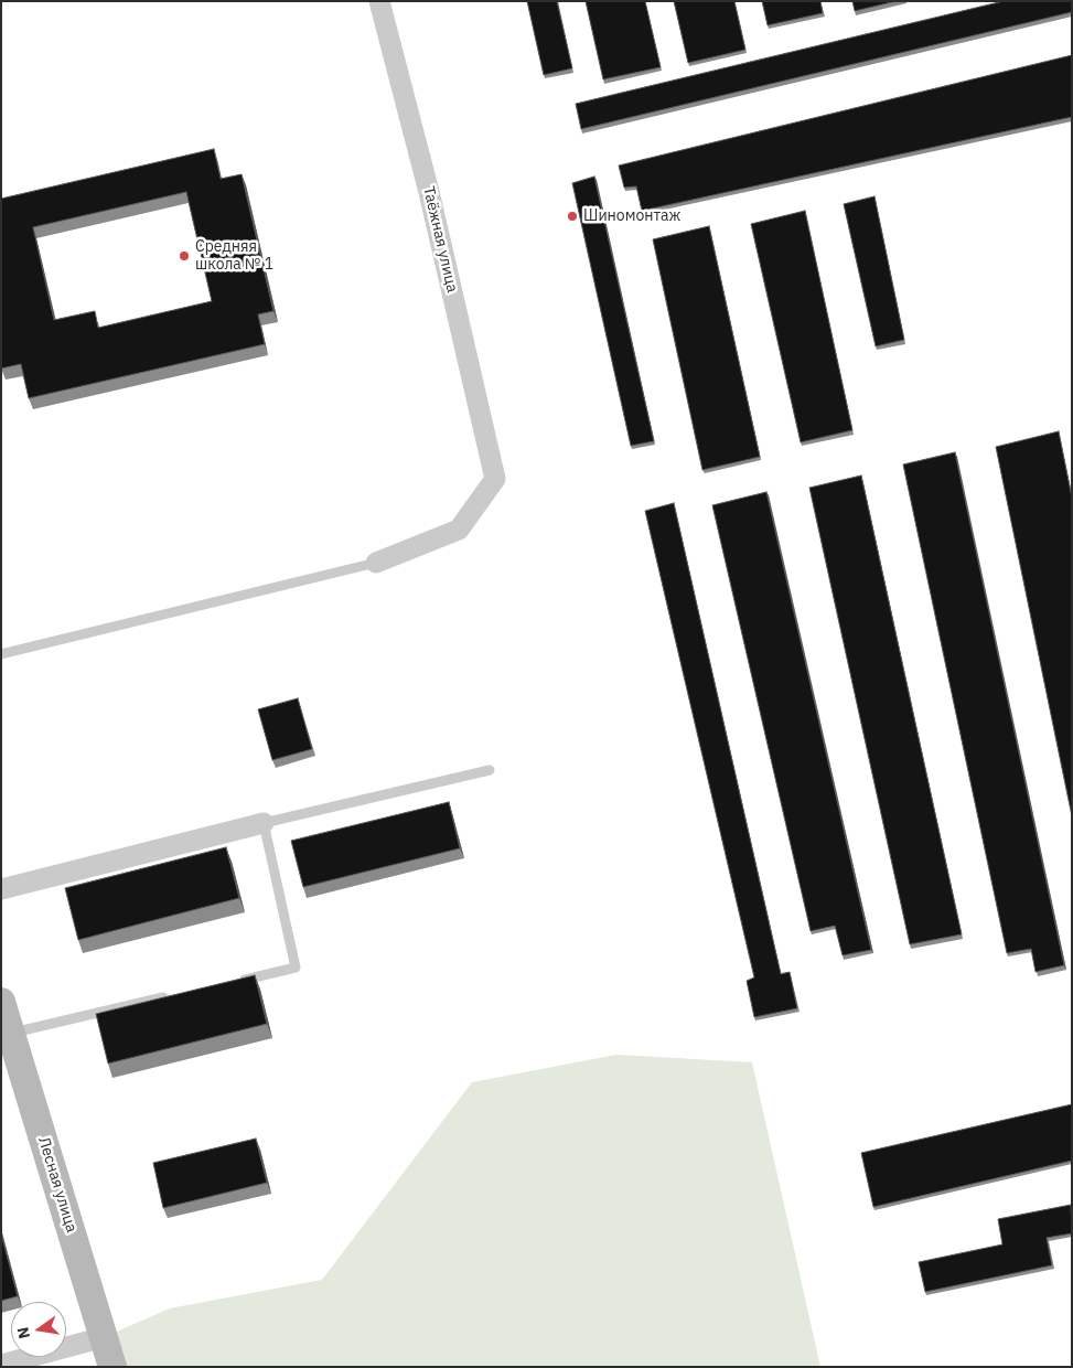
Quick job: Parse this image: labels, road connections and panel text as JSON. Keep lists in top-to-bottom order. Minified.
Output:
{"streets":{"street":["Таёжная улица","Лесная улица"]},"places":["Шиномонтаж","Средняя школа № 1"],"north":"left"}
